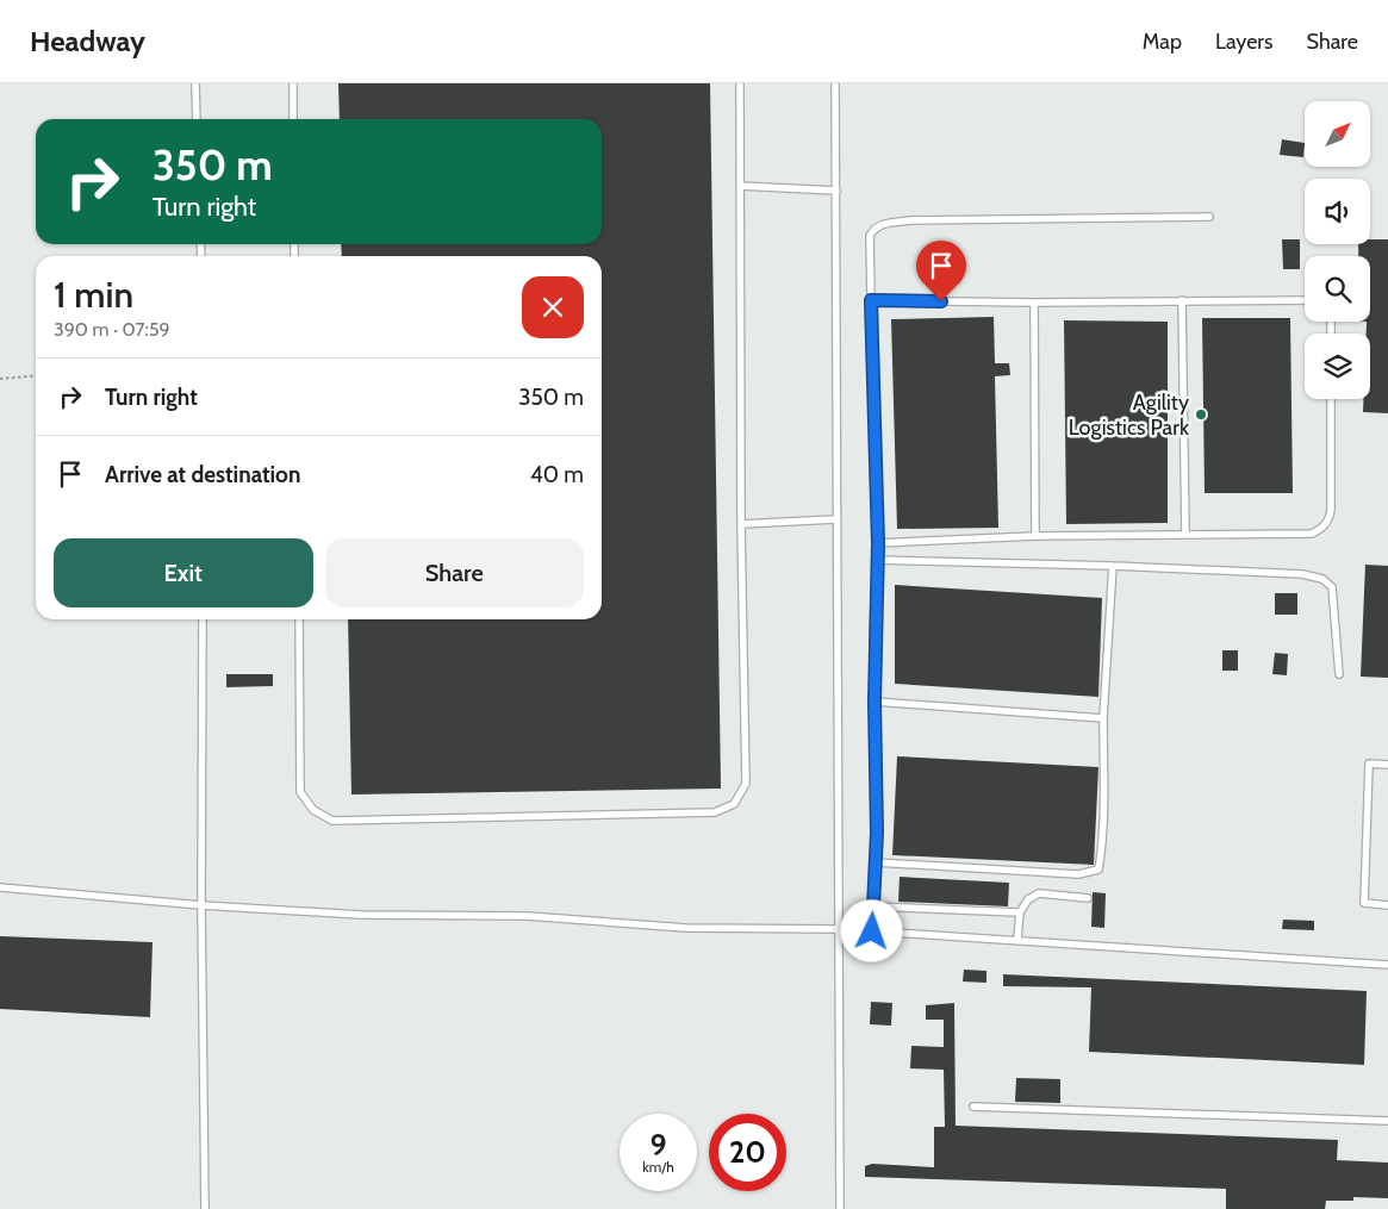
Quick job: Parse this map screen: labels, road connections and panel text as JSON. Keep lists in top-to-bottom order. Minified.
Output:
{"places":["Agility Logistics Park"],"north":"top right","page":{"header":"Headway","nav":["Map","Layers","Share"],"turn":["350 m","Turn right"],"heading":["1 min","390 m · 07:59"],"list":[{"name":"Turn right","value":"350 m"},{"name":"Arrive at destination","value":"40 m"}],"buttons":["Exit","Share"],"speed":"9 km/h","limit":"20"}}
